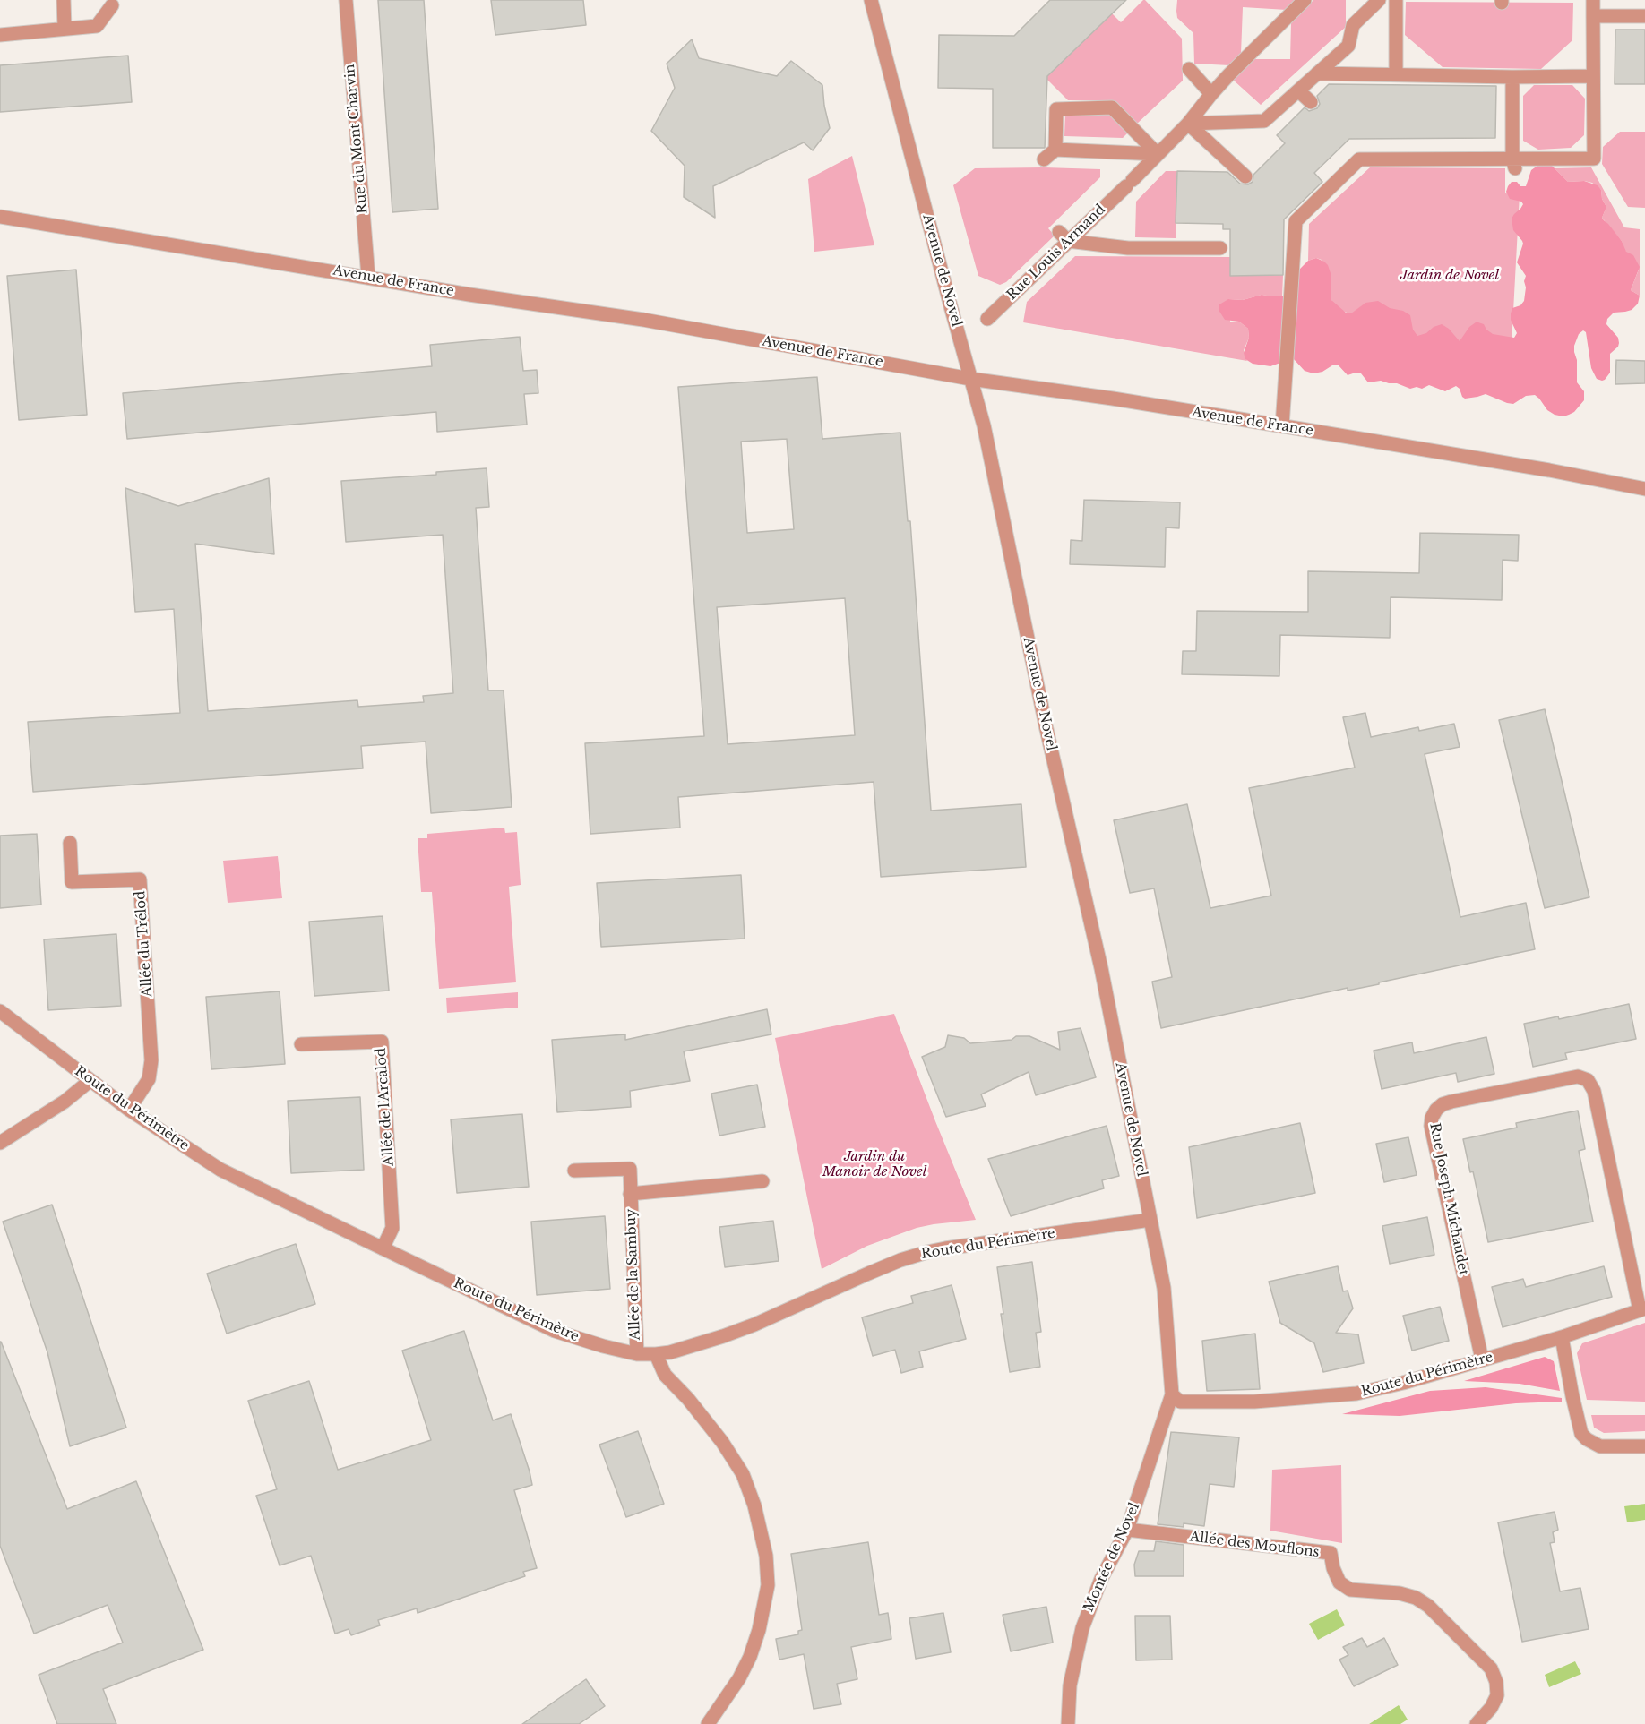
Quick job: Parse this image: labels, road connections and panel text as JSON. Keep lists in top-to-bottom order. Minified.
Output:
{"streets":{"street":["Rue du Mont Charvin","Rue Louis Armand","Avenue de Novel","Avenue de France","Allée du Trélod","Allée de l'Arcalod","Route du Périmètre","Rue Joseph Michaudet","Allée de la Sambuy","Allée des Mouflons","Montée de Novel"]},"crossings":[["Rue du Mont Charvin","Avenue de France"],["Avenue de Novel","Avenue de France"],["Avenue de Novel","Route du Périmètre"],["Avenue de Novel","Montée de Novel"],["Allée du Trélod","Route du Périmètre"],["Allée de l'Arcalod","Route du Périmètre"],["Route du Périmètre","Rue Joseph Michaudet"],["Route du Périmètre","Allée de la Sambuy"],["Route du Périmètre","Montée de Novel"],["Allée des Mouflons","Montée de Novel"]],"parks":["Jardin de Novel","Jardin du Manoir de Novel"]}
